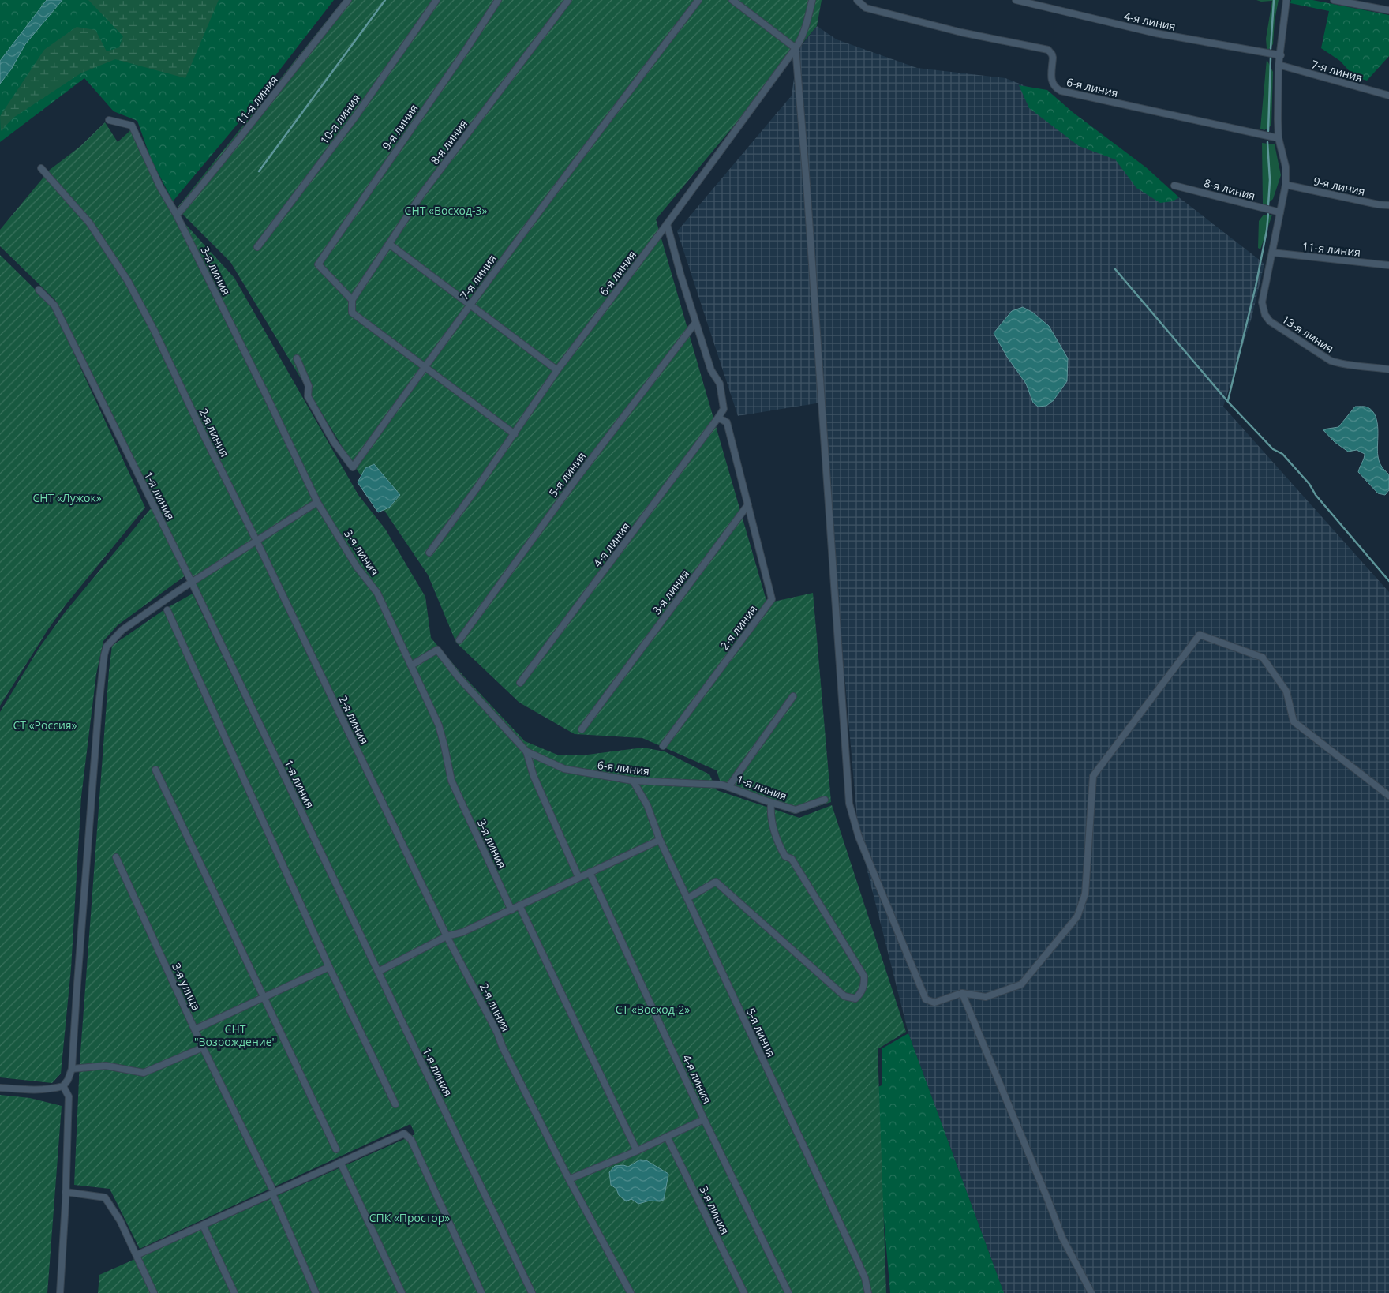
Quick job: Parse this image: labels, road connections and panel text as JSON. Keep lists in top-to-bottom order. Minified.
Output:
{"streets":{"street":["4-я линия","7-я линия","6-я линия","11-я линия","10-я линия","9-я линия","8-я линия","3-я линия","13-я линия","2-я линия","5-я линия","1-я линия","3-я улица"]},"crossings":[["6-я линия","5-я линия"],["6-я линия","1-я линия"],["11-я линия","3-я линия"],["11-я линия","13-я линия"],["9-я линия","8-я линия"],["3-я линия","2-я линия"]],"parks":["СНТ «Восход-3»","СНТ «Лужок»","СТ «Россия»","СТ «Восход-2»","СНТ \"Возрождение\"","СПК «Простор»"]}
